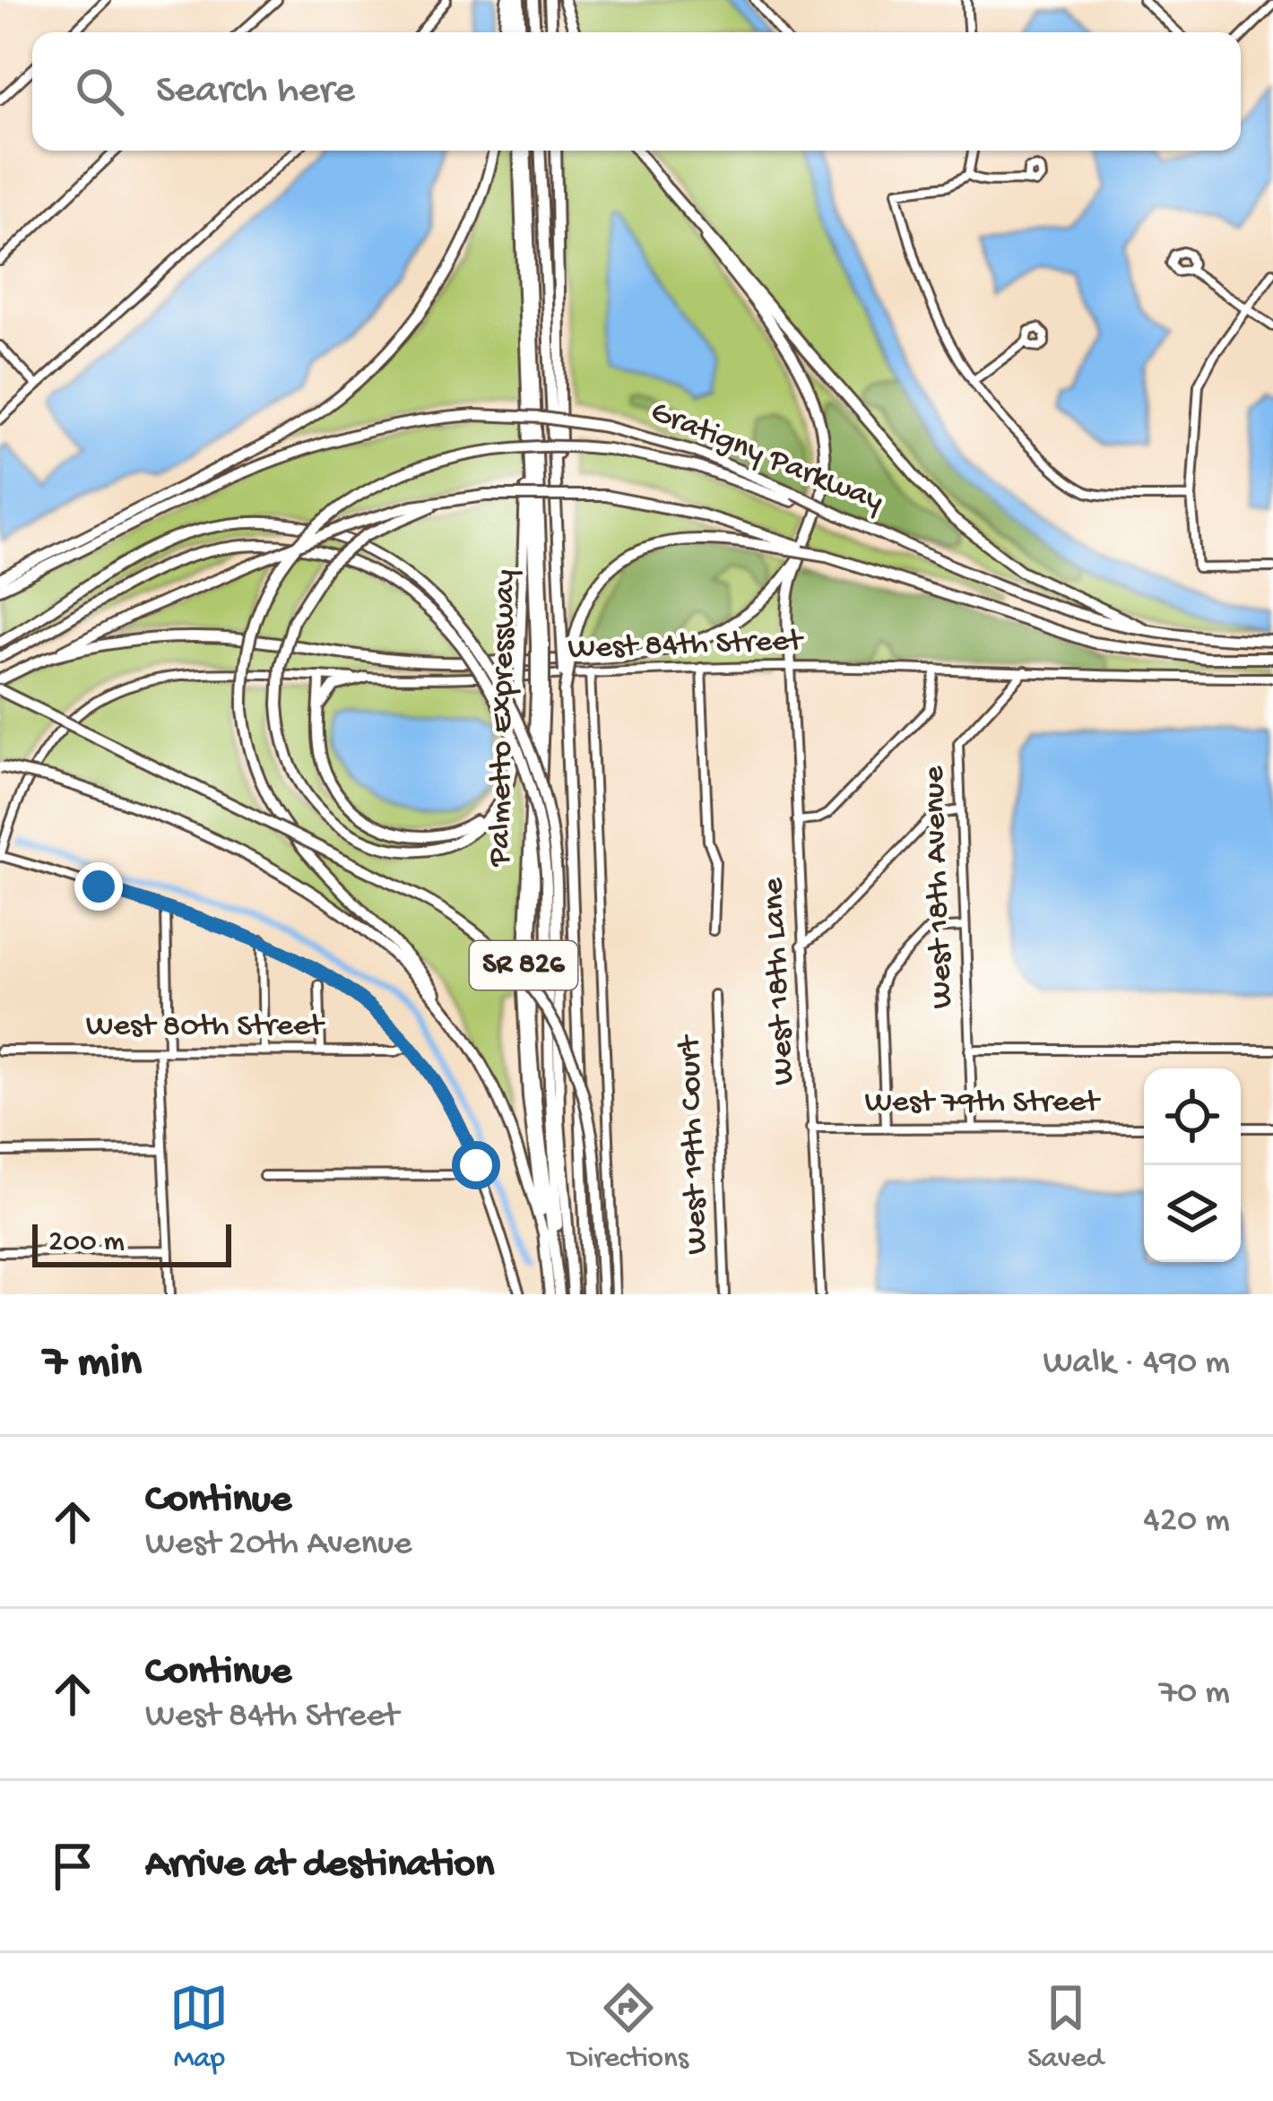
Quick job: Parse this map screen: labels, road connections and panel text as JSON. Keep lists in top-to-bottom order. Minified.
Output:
{"streets":{"highway":["Gratigny Parkway","Palmetto Expressway","SR 826"],"street":["West 84th Street","West 18th Avenue","West 18th Lane","West 80th Street","West 79th Street","West 19th Court"]},"crossings":[["West 84th Street","West 18th Avenue"],["West 84th Street","West 18th Lane"],["West 84th Street","West 80th Street"],["West 18th Avenue","West 79th Street"],["West 18th Lane","West 79th Street"]],"scale_bar":"200 m","page":{"search":"Search here","scale":"200 m","heading":["7 min","Walk · 490 m"],"list":[["Continue","West 20th Avenue","420 m"],["Continue","West 84th Street","70 m"],"Arrive at destination"],"nav":["Map","Directions","Saved"]}}
